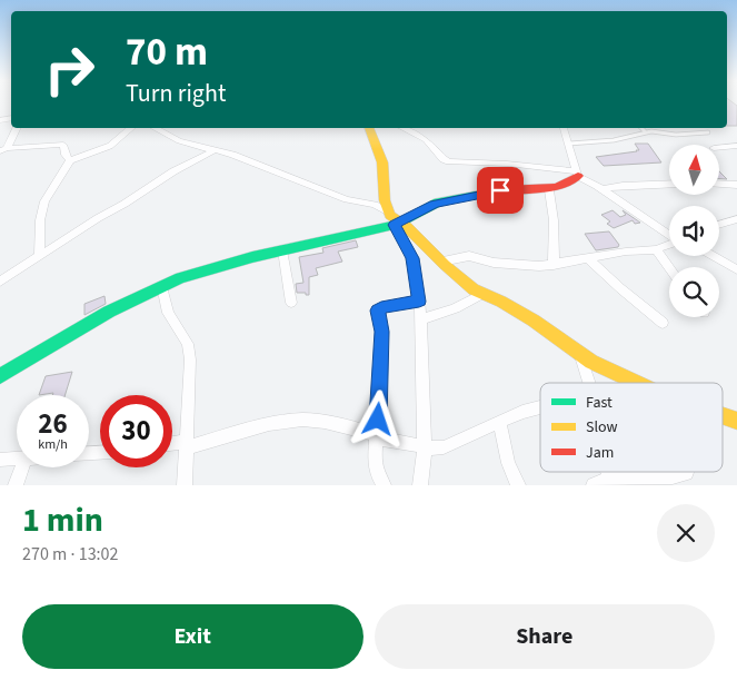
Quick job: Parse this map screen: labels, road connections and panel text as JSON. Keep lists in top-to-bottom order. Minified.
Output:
{"legend":["Fast","Slow","Jam"],"north":"top","page":{"turn":["70 m","Turn right"],"speed":"26 km/h","limit":"30","heading":["1 min","270 m · 13:02"],"buttons":["Exit","Share"]}}
